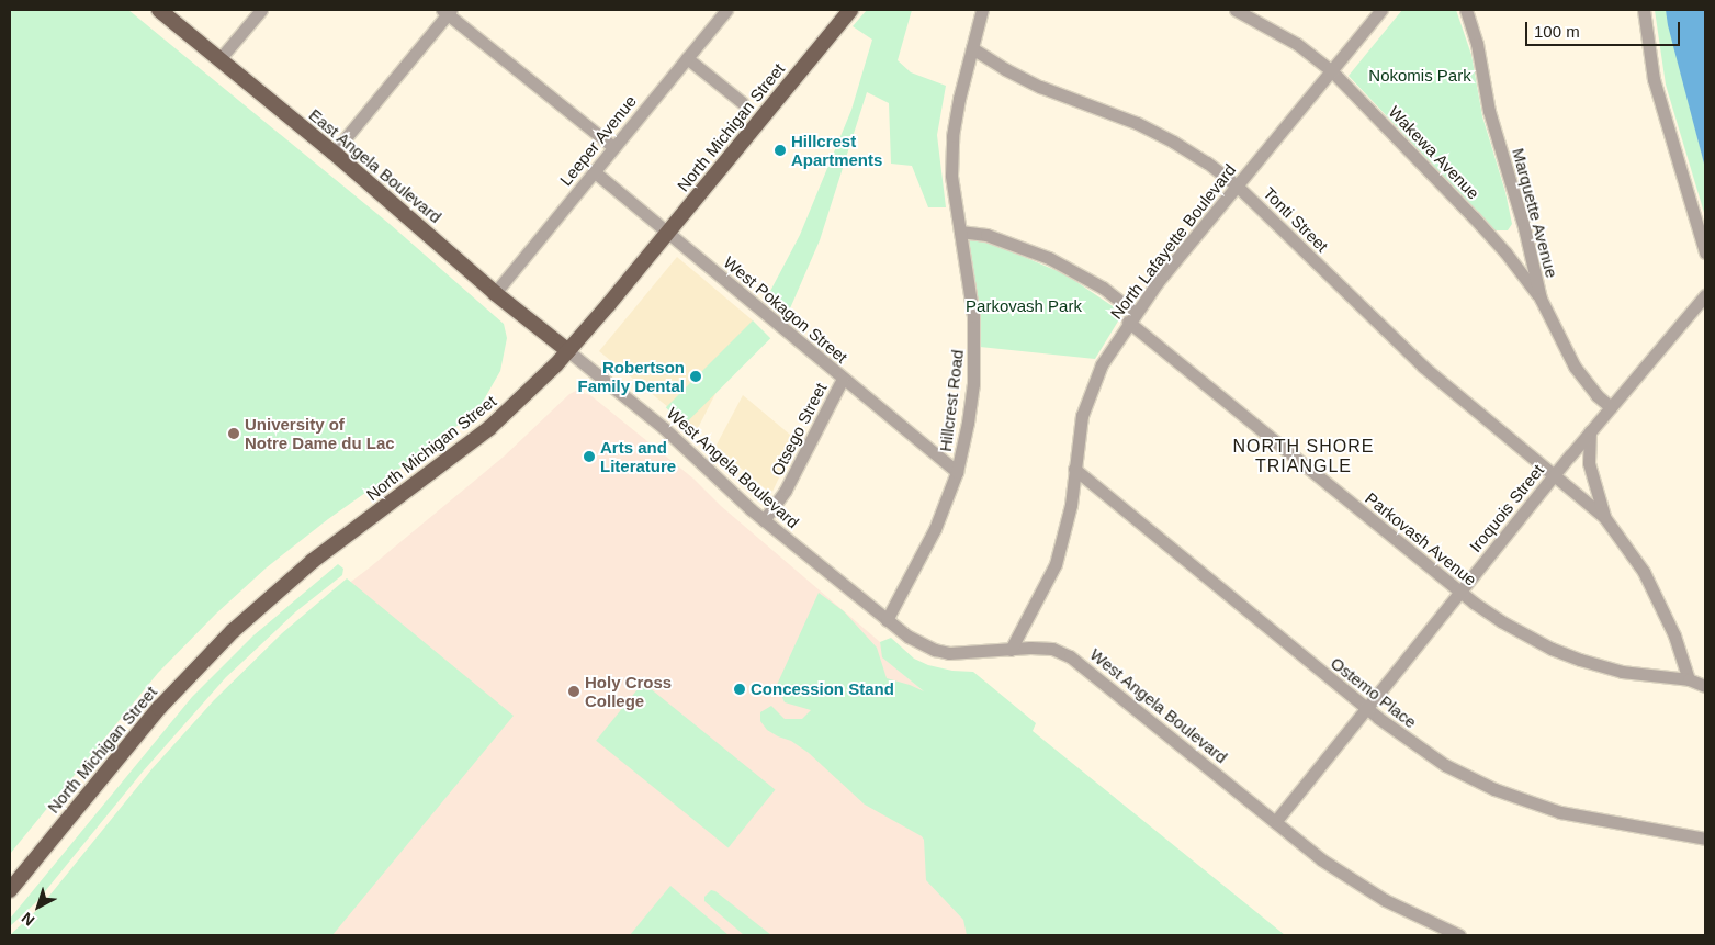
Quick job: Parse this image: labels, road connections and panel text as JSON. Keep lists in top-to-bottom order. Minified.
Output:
{"streets":{"main road":["North Michigan Street","East Angela Boulevard"],"street":["Leeper Avenue","Wakewa Avenue","Marquette Avenue","Tonti Street","North Lafayette Boulevard","West Pokagon Street","Hillcrest Road","Otsego Street","West Angela Boulevard","Iroquois Street","Parkovash Avenue","Ostemo Place"]},"crossings":[["North Michigan Street","East Angela Boulevard"],["North Michigan Street","West Pokagon Street"],["North Michigan Street","West Angela Boulevard"],["Leeper Avenue","East Angela Boulevard"],["Leeper Avenue","West Pokagon Street"],["Wakewa Avenue","Marquette Avenue"],["Wakewa Avenue","North Lafayette Boulevard"],["East Angela Boulevard","West Angela Boulevard"],["Marquette Avenue","Iroquois Street"],["Tonti Street","North Lafayette Boulevard"],["Tonti Street","Hillcrest Road"],["Tonti Street","Iroquois Street"],["North Lafayette Boulevard","West Angela Boulevard"],["North Lafayette Boulevard","Parkovash Avenue"],["North Lafayette Boulevard","Ostemo Place"],["West Pokagon Street","Hillcrest Road"],["West Pokagon Street","Otsego Street"],["Hillcrest Road","West Angela Boulevard"],["Hillcrest Road","Parkovash Avenue"],["Otsego Street","West Angela Boulevard"],["West Angela Boulevard","Iroquois Street"],["Iroquois Street","Parkovash Avenue"],["Iroquois Street","Ostemo Place"]],"districts":["NORTH SHORE TRIANGLE"],"parks":["Nokomis Park","Parkovash Park"],"places":["Hillcrest Apartments","Robertson Family Dental","University of Notre Dame du Lac","Arts and Literature","Concession Stand","Holy Cross College"],"scale_bar":"100 m","north":"bottom left"}
